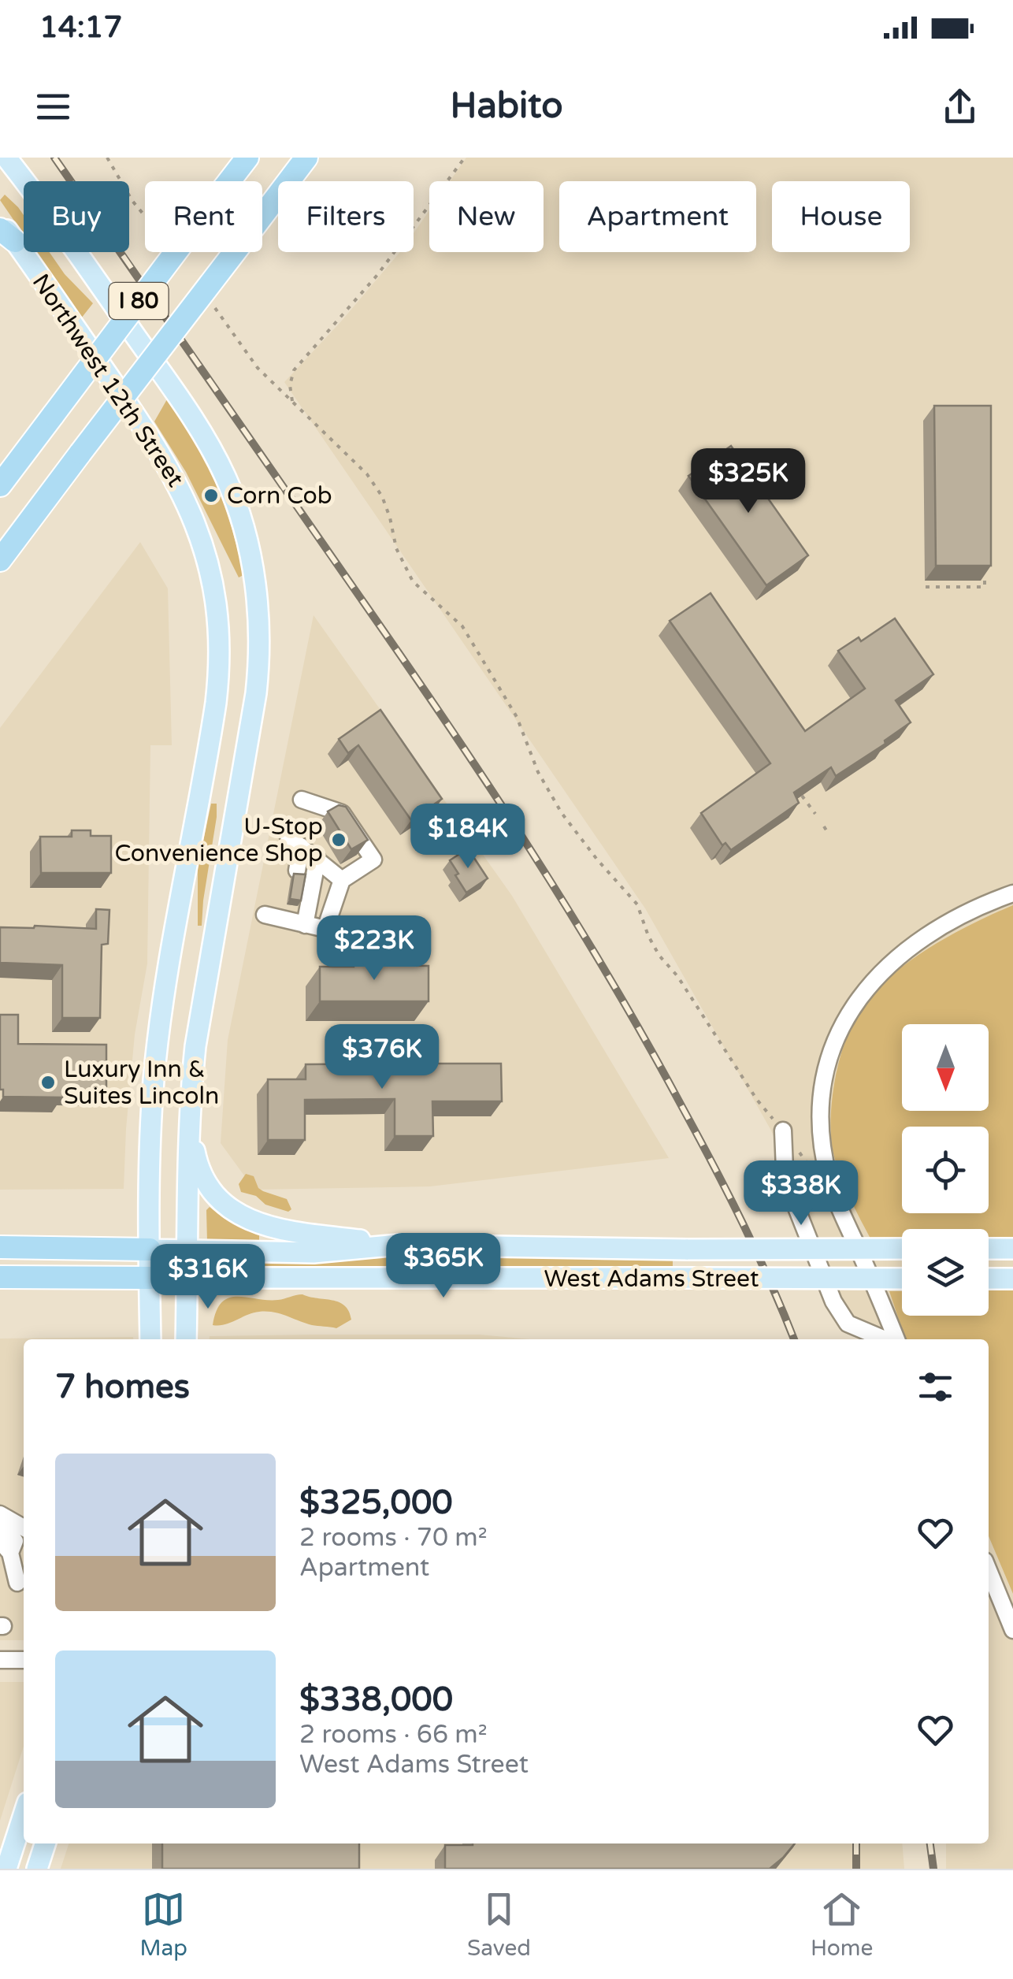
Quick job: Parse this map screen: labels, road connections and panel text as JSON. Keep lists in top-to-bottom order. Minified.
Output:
{"streets":{"highway":["I 80"],"main road":["Northwest 12th Street","West Adams Street"]},"crossings":[["Northwest 12th Street","West Adams Street"]],"places":["Corn Cob","U-Stop Convenience Shop","Luxury Inn & Suites Lincoln"],"north":"bottom","page":{"status":"14:17","header":"Habito","chip":["Buy","Rent","Filters","New","Apartment","House"],"price":["$325K","$184K","$223K","$376K","$338K","$365K","$316K"],"heading":"7 homes","list":[{"name":"$325,000","note":"2 rooms · 70 m² · Apartment"},{"name":"$338,000","note":"2 rooms · 66 m² · West Adams Street"}],"tabs":["Map","Saved","Home"]}}
